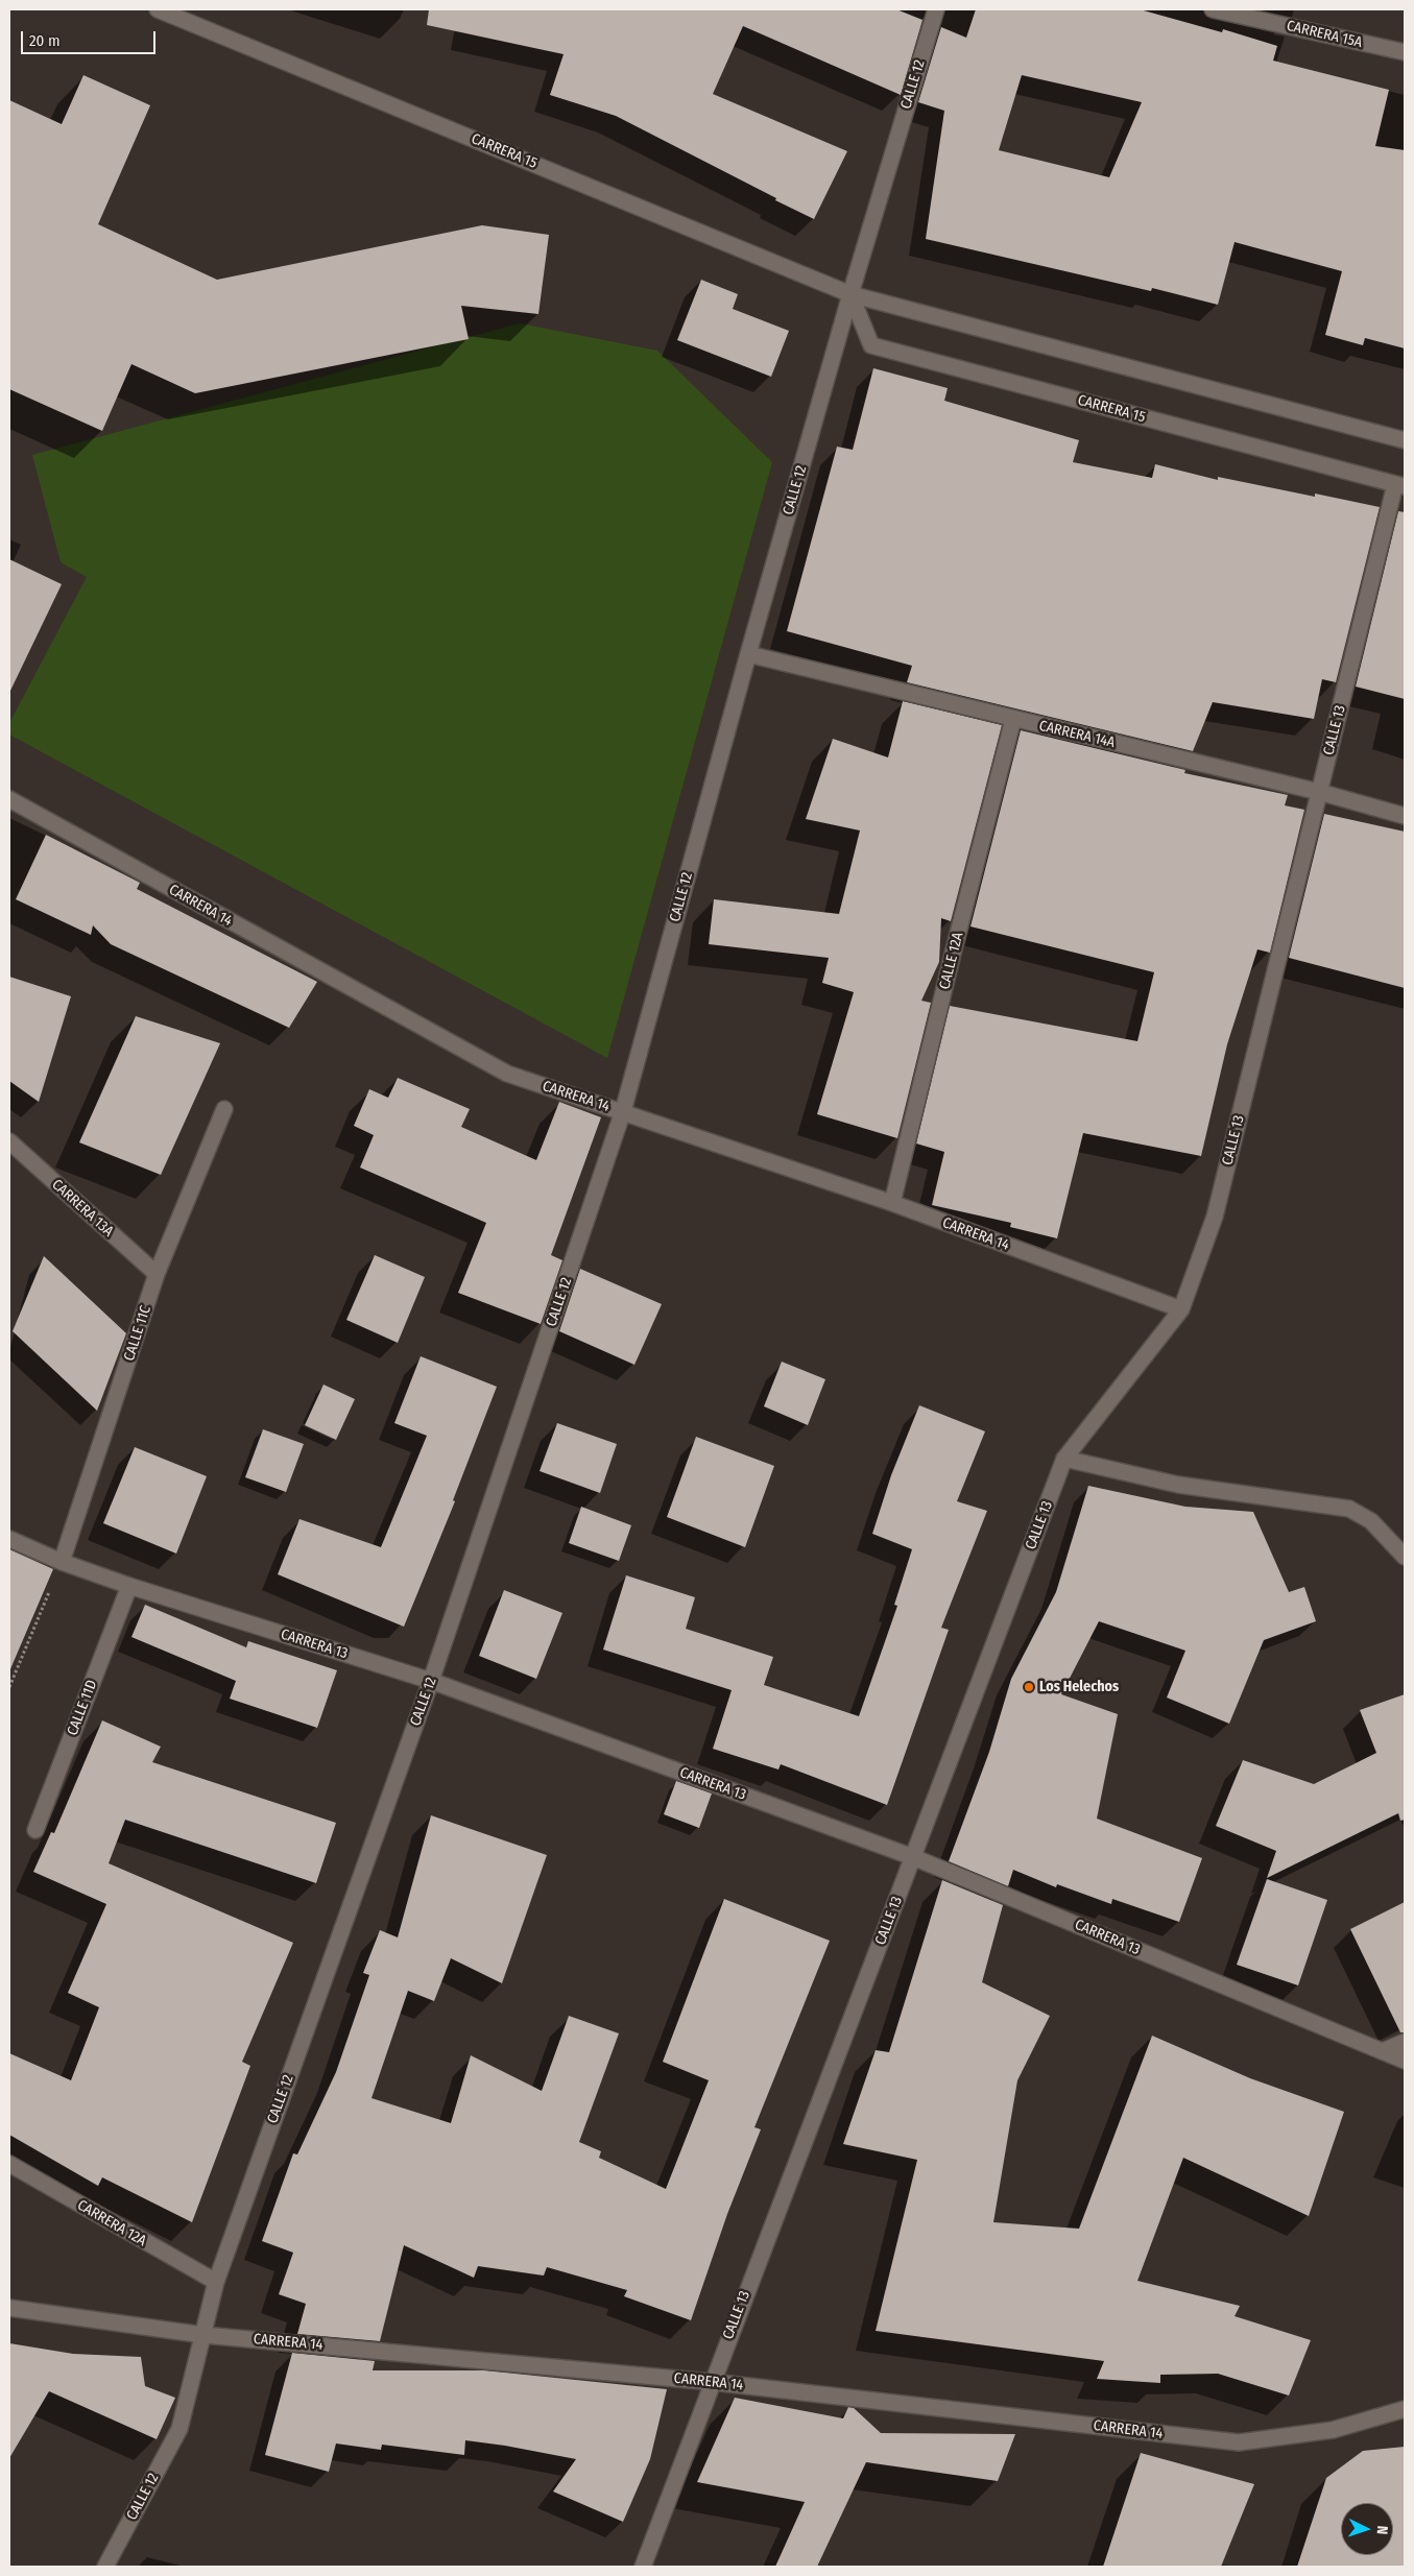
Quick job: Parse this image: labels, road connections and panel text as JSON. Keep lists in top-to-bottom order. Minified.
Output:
{"streets":{"street":["CARRERA 15A","CALLE 12","CARRERA 15","CALLE 13","CARRERA 14A","CARRERA 14","CALLE 12A","CARRERA 13A","CALLE 11C","CARRERA 13","CALLE 11D","CARRERA 12A"]},"crossings":[["CALLE 12","CARRERA 15"],["CALLE 12","CARRERA 14A"],["CALLE 12","CARRERA 14"],["CALLE 12","CARRERA 13"],["CALLE 12","CARRERA 12A"],["CARRERA 15","CALLE 13"],["CALLE 13","CARRERA 14A"],["CALLE 13","CARRERA 14"],["CALLE 13","CARRERA 13"],["CARRERA 14A","CALLE 12A"],["CARRERA 14","CALLE 12A"],["CARRERA 13A","CALLE 11C"],["CALLE 11C","CARRERA 13"],["CARRERA 13","CALLE 11D"]],"places":["Los Helechos"],"scale_bar":"20 m","north":"right"}
